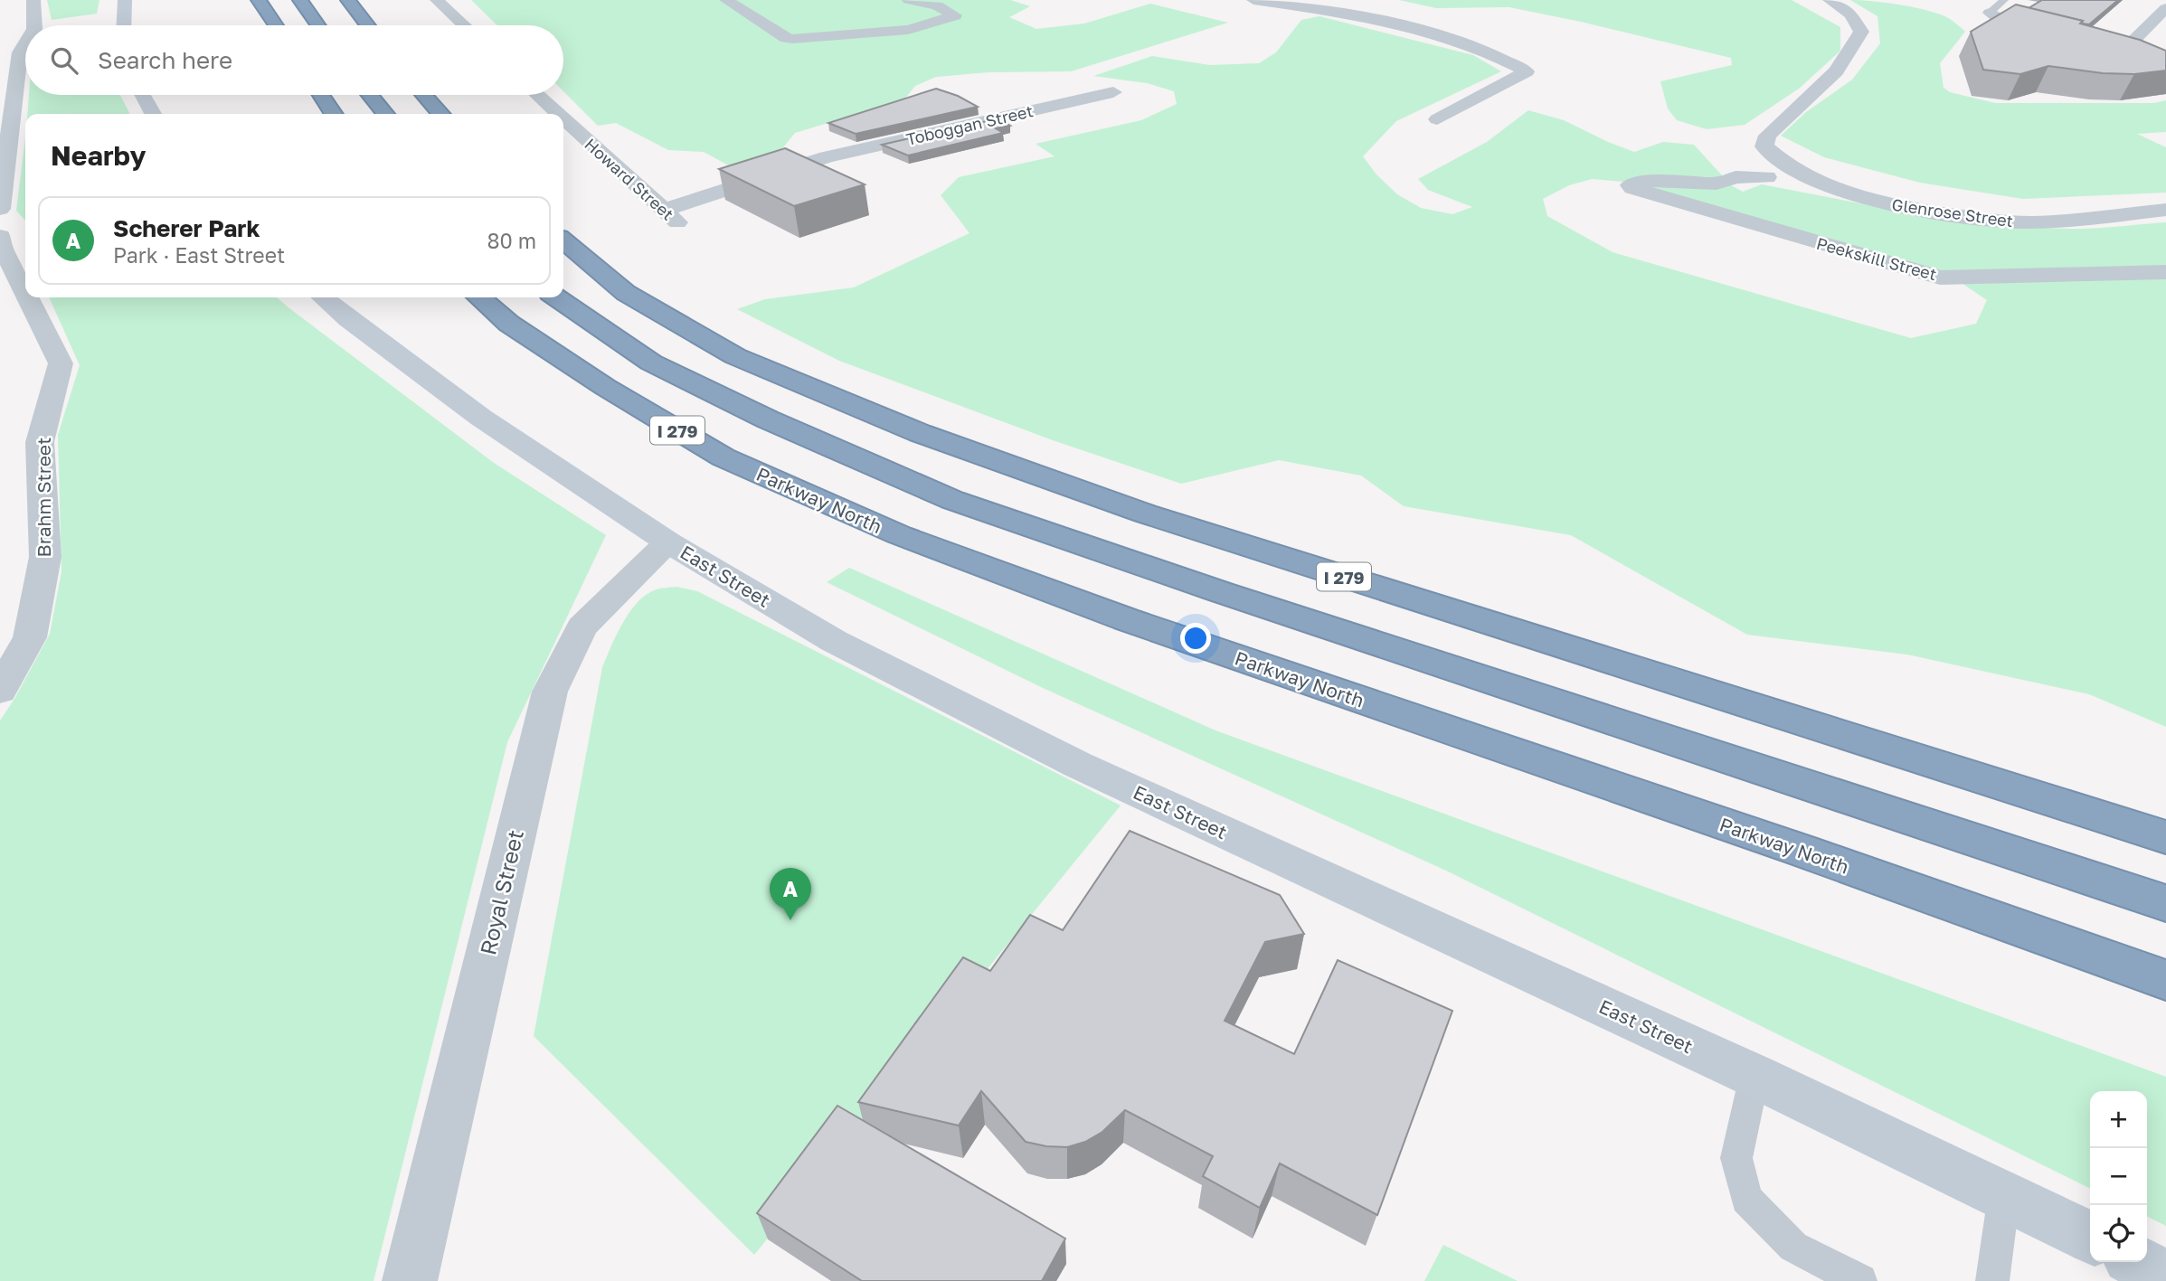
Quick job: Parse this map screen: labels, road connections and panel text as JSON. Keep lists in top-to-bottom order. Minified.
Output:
{"streets":{"highway":["I 279","Parkway North"],"main road":["East Street"],"street":["Toboggan Street","Howard Street","Glenrose Street","Peekskill Street","Brahm Street","Royal Street"]},"crossings":[["Toboggan Street","Howard Street"],["East Street","Royal Street"]],"page":{"search":"Search here","heading":"Nearby","list":[{"mark":"A","name":"Scherer Park","note":"Park · East Street","value":"80 m"}],"pins":"A","map_buttons":["+","−"]}}
